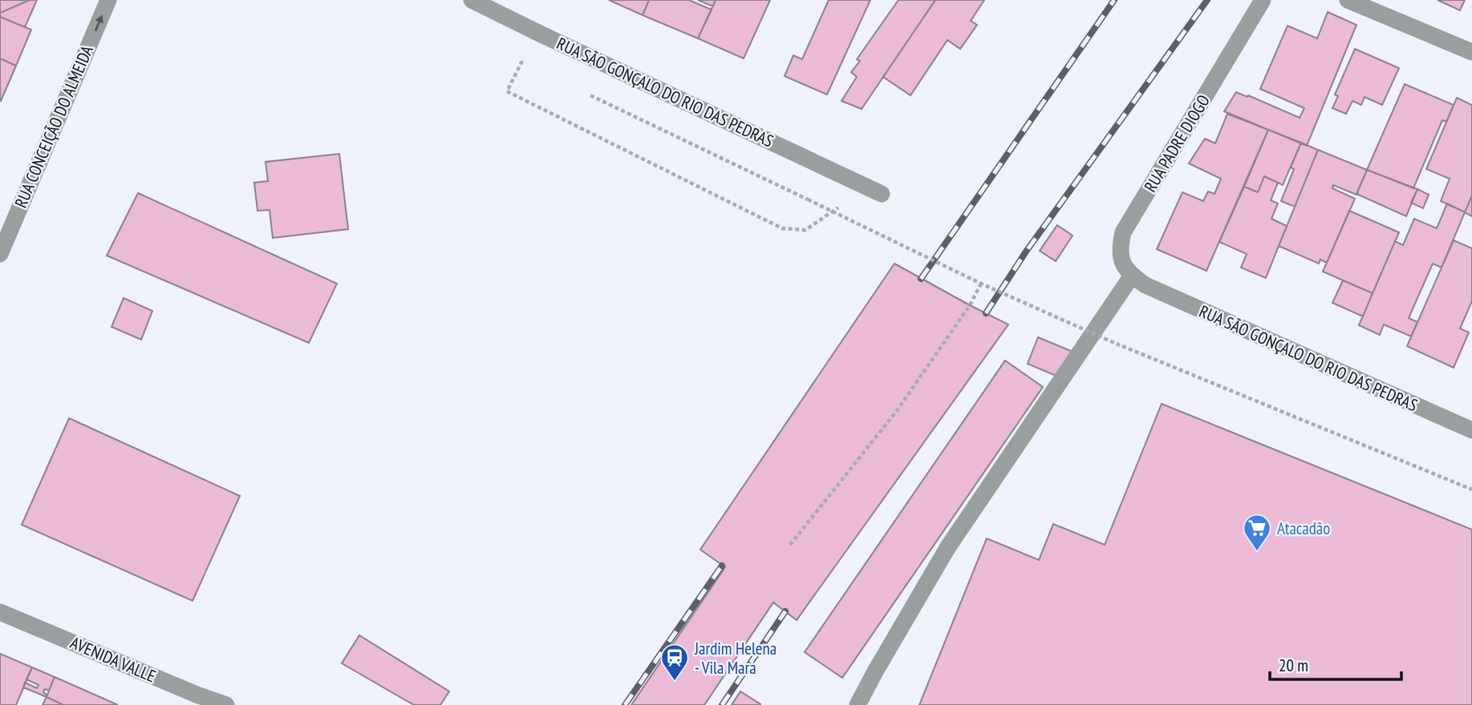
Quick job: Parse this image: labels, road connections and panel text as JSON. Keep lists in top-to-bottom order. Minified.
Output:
{"streets":{"street":["RUA SÃO GONÇALO DO RIO DAS PEDRAS","RUA CONCEIÇÃO DO ALMEIDA","RUA PADRE DIOGO","AVENIDA VALLE"]},"crossings":[["RUA SÃO GONÇALO DO RIO DAS PEDRAS","RUA PADRE DIOGO"]],"one_way":["RUA CONCEIÇÃO DO ALMEIDA"],"places":{"supermarket":["Atacadão"],"station":["Jardim Helena - Vila Mara"]},"scale_bar":"20 m"}
